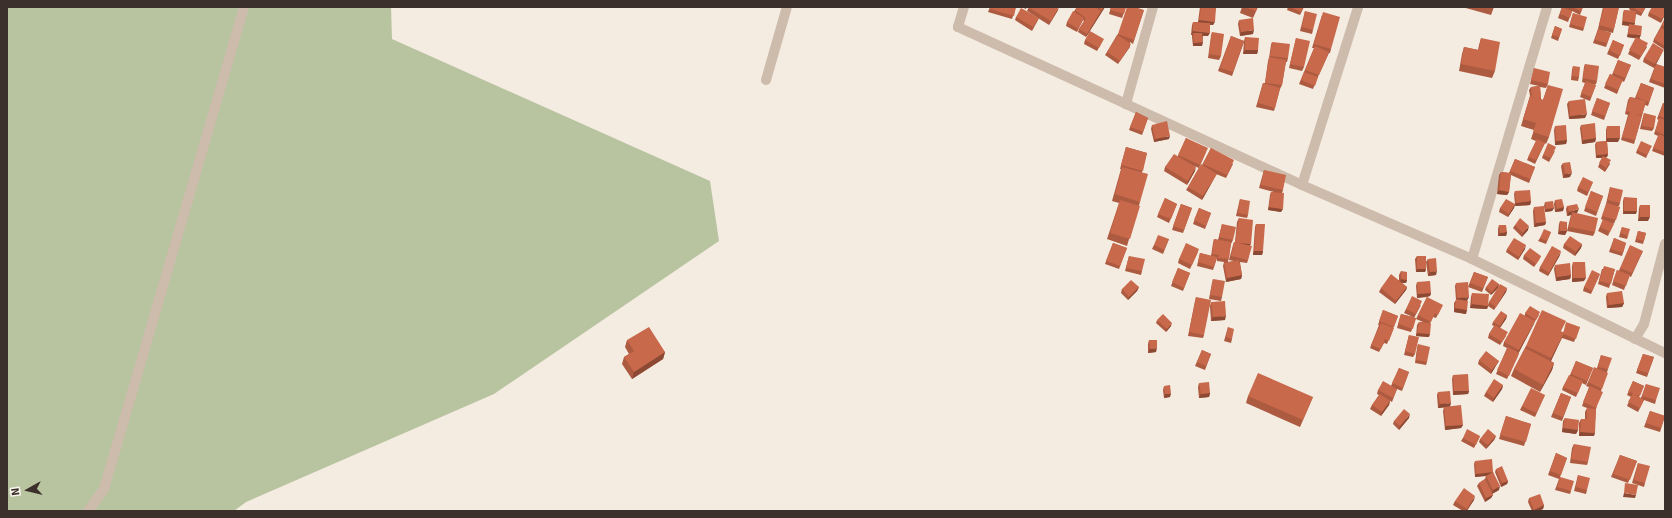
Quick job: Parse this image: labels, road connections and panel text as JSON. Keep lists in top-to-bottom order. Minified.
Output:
{"north":"left"}
